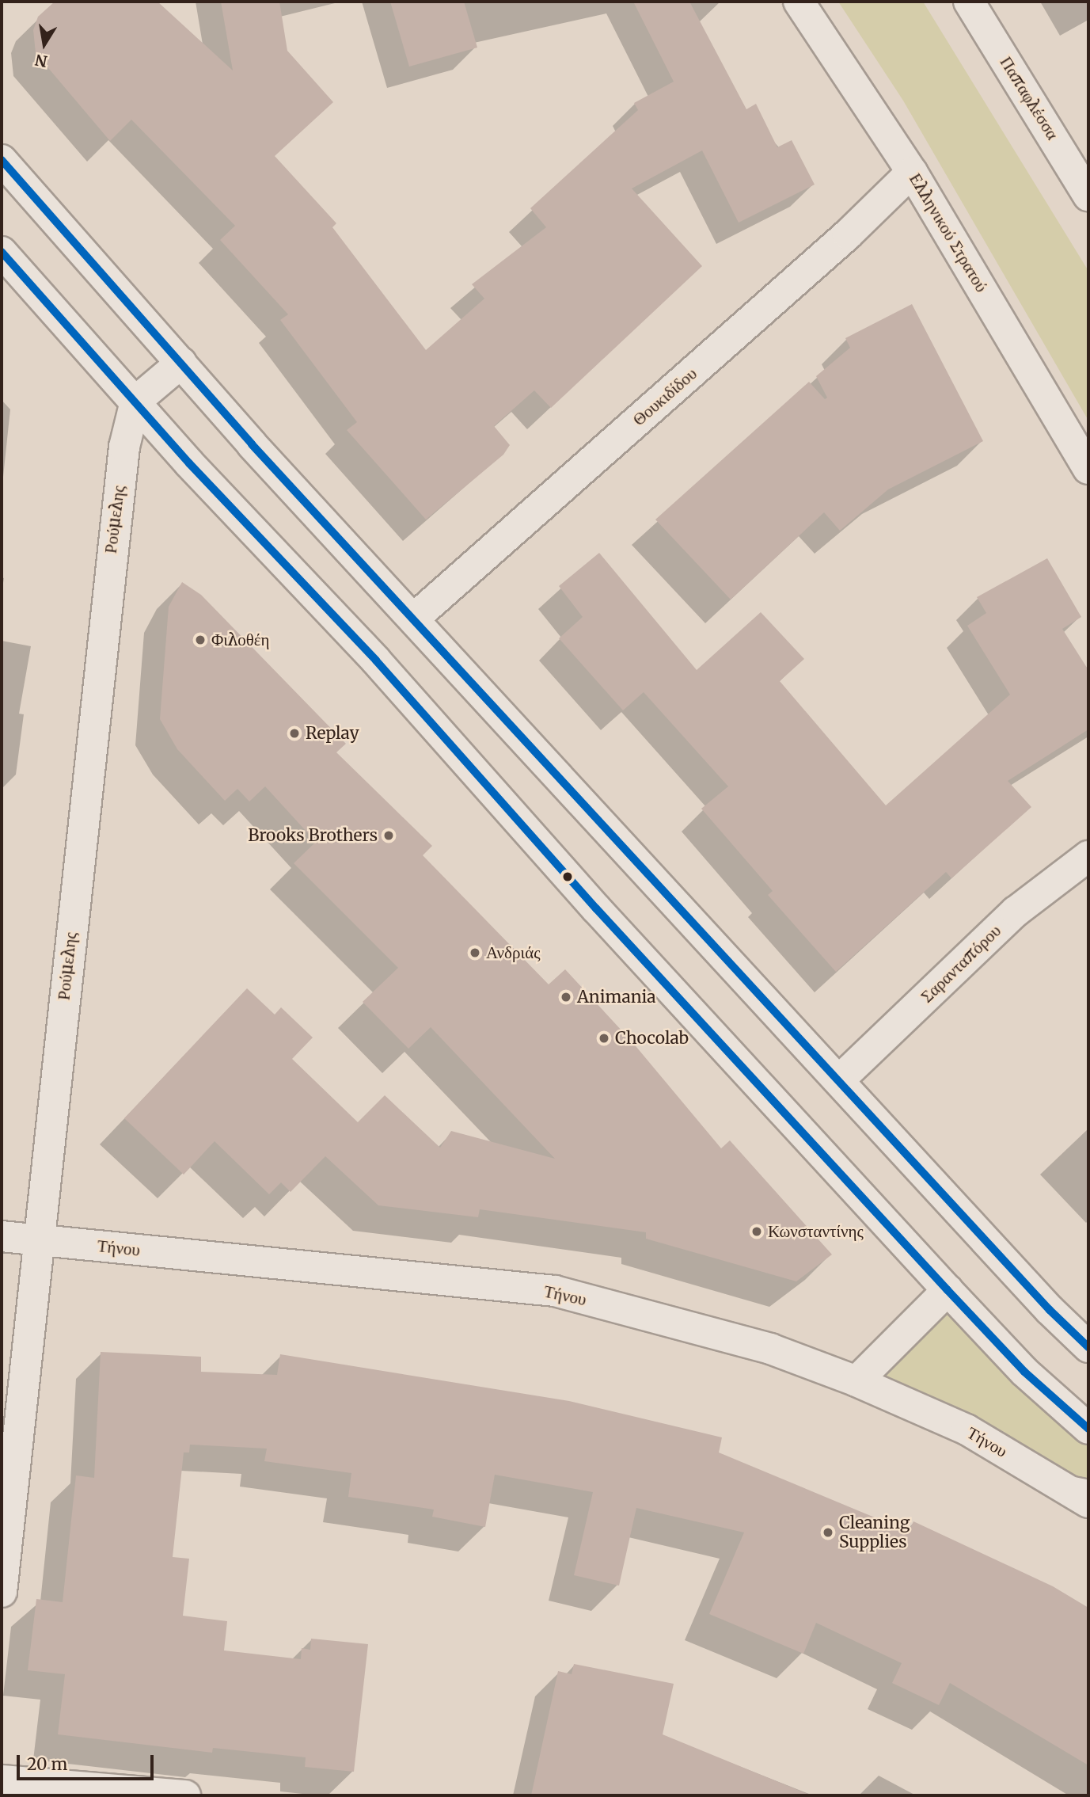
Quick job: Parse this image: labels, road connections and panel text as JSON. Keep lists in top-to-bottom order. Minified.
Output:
{"streets":{"street":["Παπαφλέσσα","Ελληνικού Στρατού","Θουκιδίδου","Ρούμελης","Σαρανταπόρου","Τήνου"]},"crossings":[["Ελληνικού Στρατού","Θουκιδίδου"],["Ρούμελης","Τήνου"]],"places":["Φιλοθέη","Replay","Brooks Brothers","Ανδριάς","Animania","Chocolab","Κωνσταντίνης","Cleaning Supplies"],"scale_bar":"20 m","north":"bottom"}
